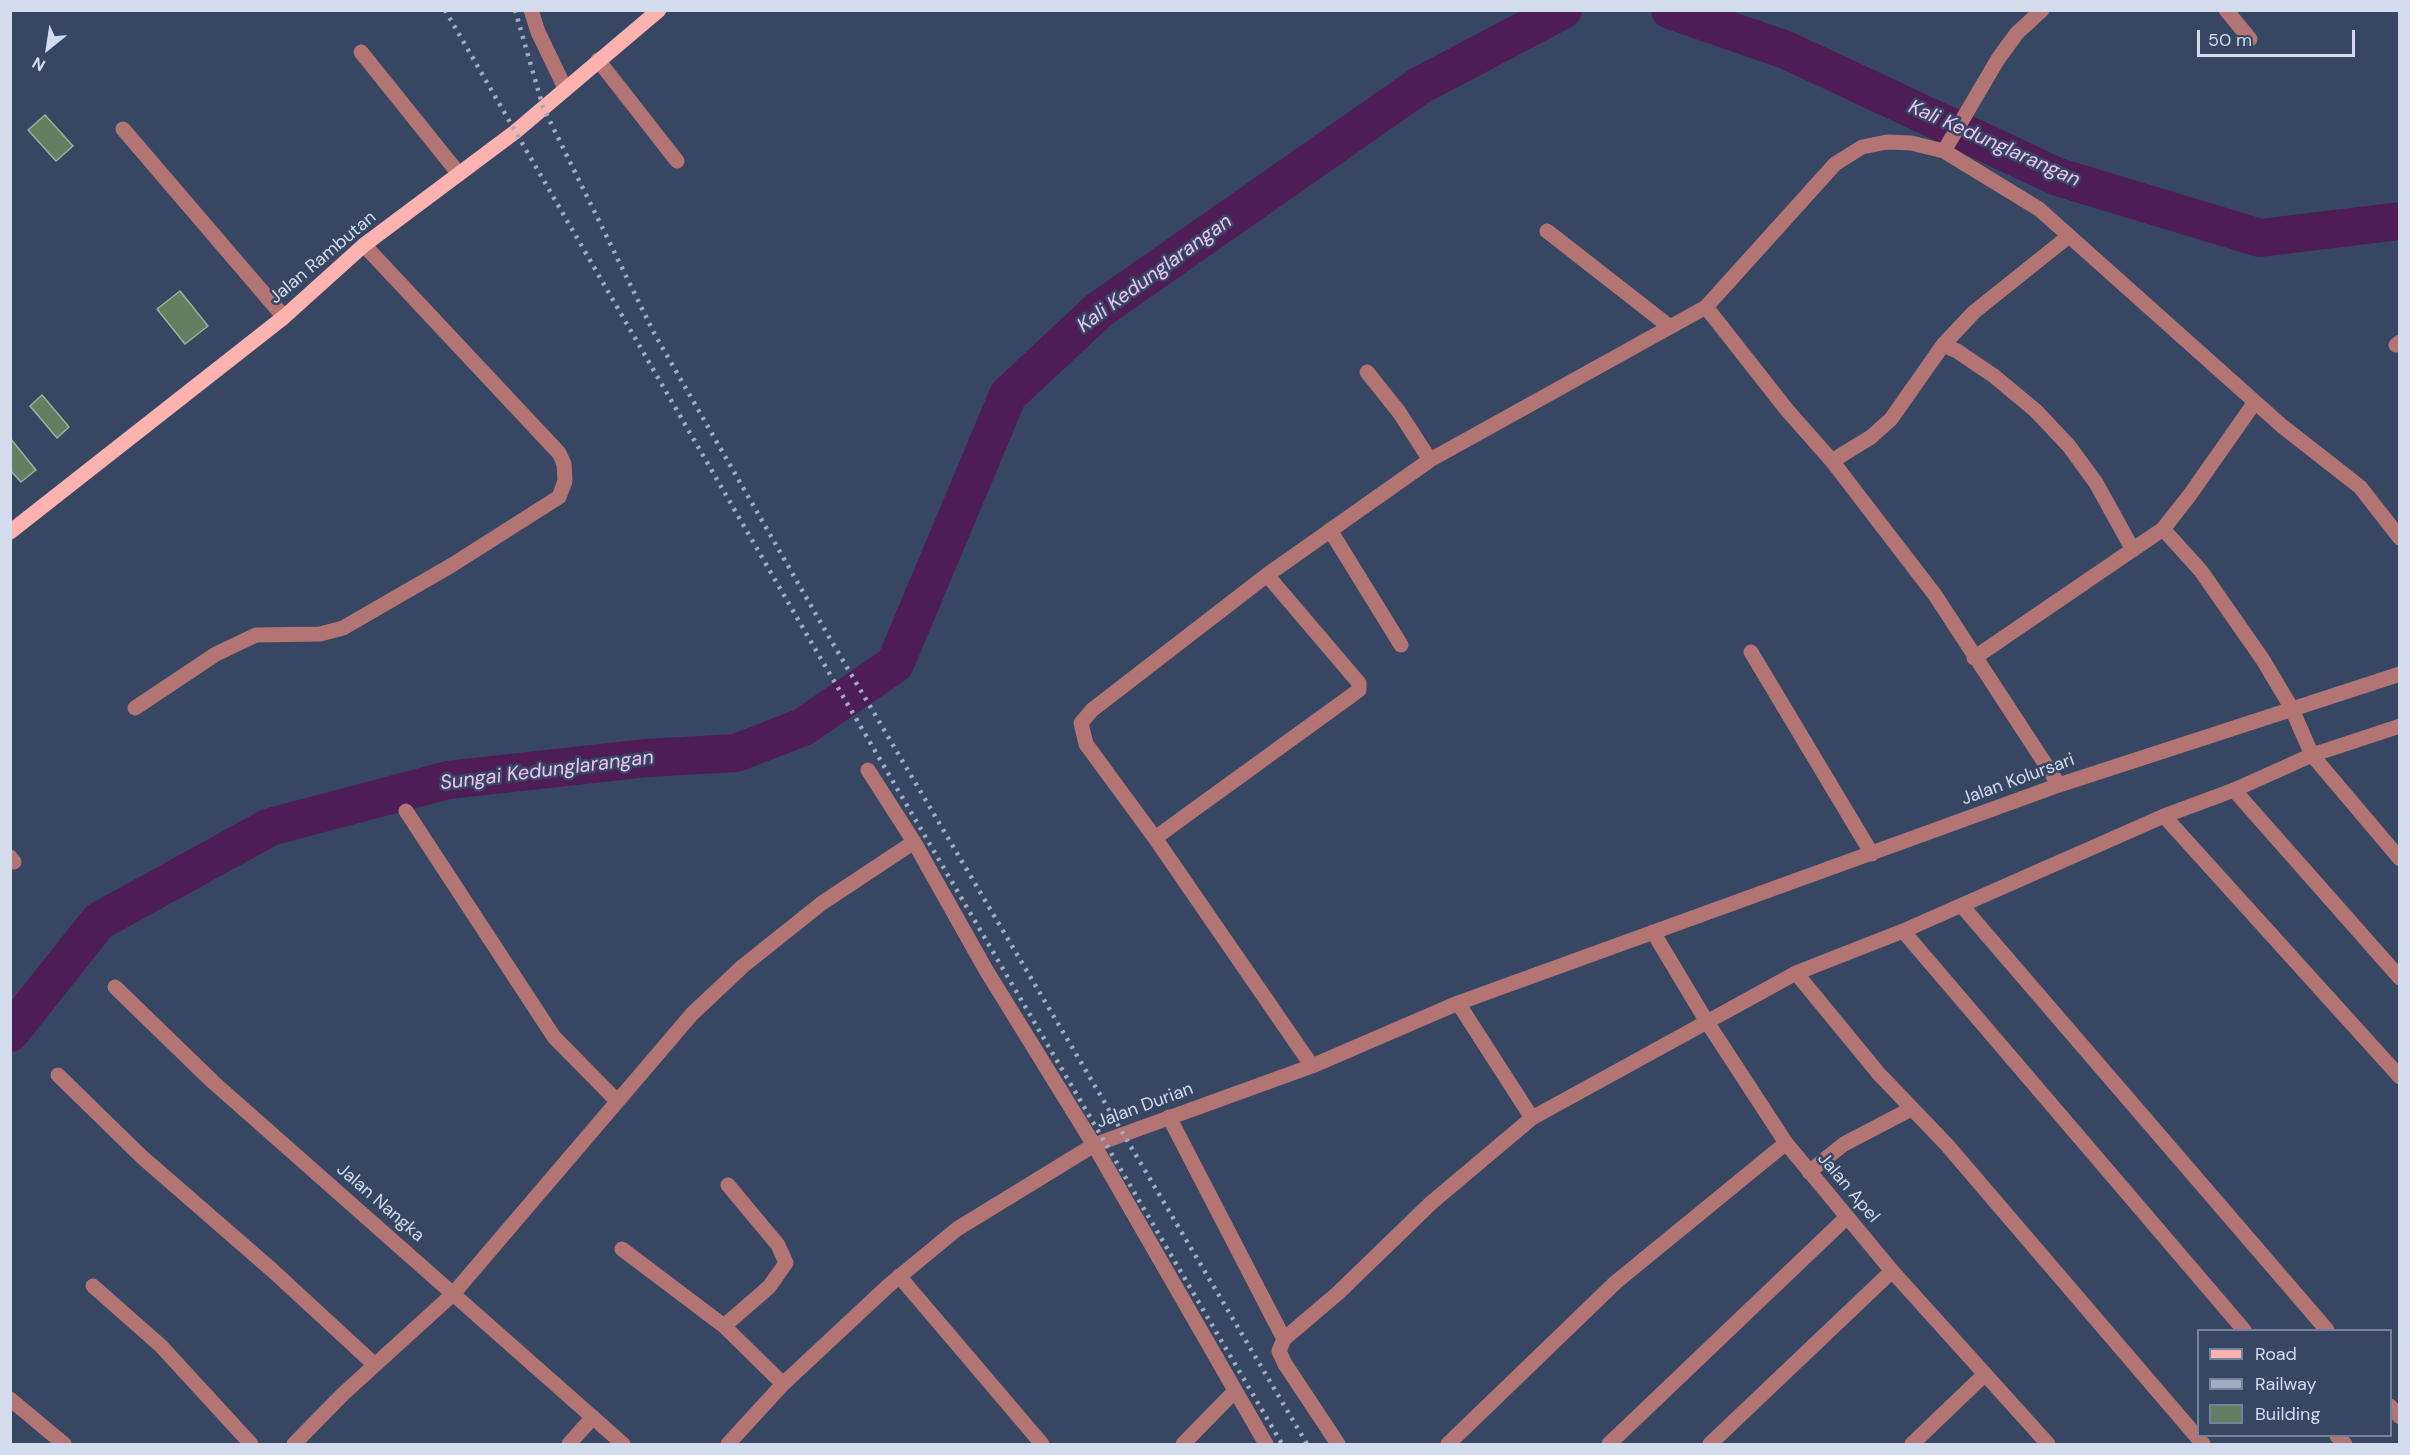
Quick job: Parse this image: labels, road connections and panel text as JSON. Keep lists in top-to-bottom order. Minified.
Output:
{"streets":{"main road":["Jalan Rambutan"],"street":["Jalan Kolursari","Jalan Durian","Jalan Apel","Jalan Nangka"]},"crossings":[["Jalan Kolursari","Jalan Durian"],["Jalan Kolursari","Jalan Apel"],["Jalan Durian","Jalan Apel"]],"water":["Kali Kedunglarangan","Sungai Kedunglarangan"],"legend":["Road","Railway","Building"],"scale_bar":"50 m","north":"bottom left"}
